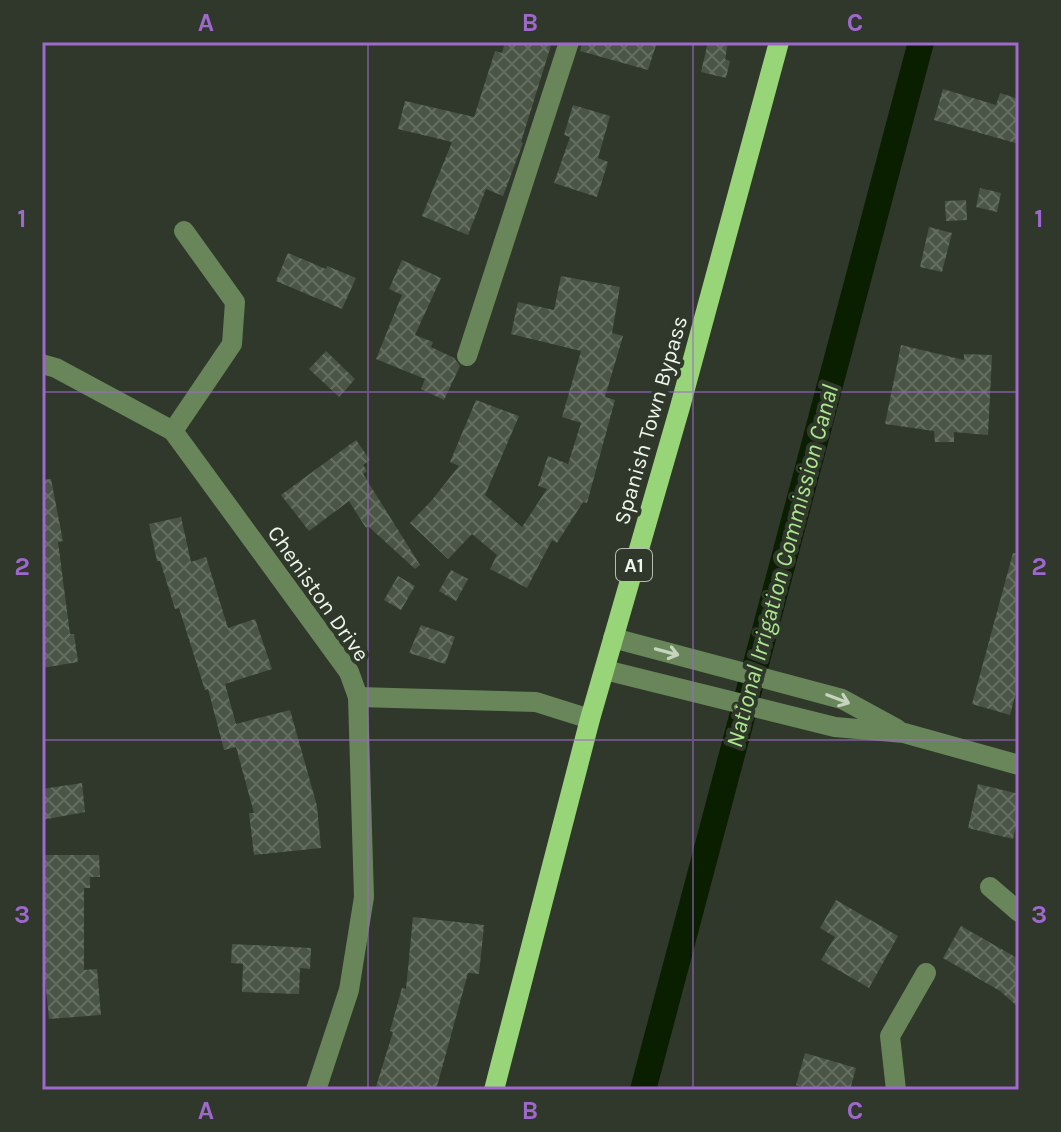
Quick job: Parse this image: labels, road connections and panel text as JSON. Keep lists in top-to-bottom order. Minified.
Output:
{"streets":{"main road":["Spanish Town Bypass","A1"],"street":["Cheniston Drive"]},"water":["National Irrigation Commission Canal"],"grid":{"columns":["A","B","C"],"rows":["1","2","3"]}}
